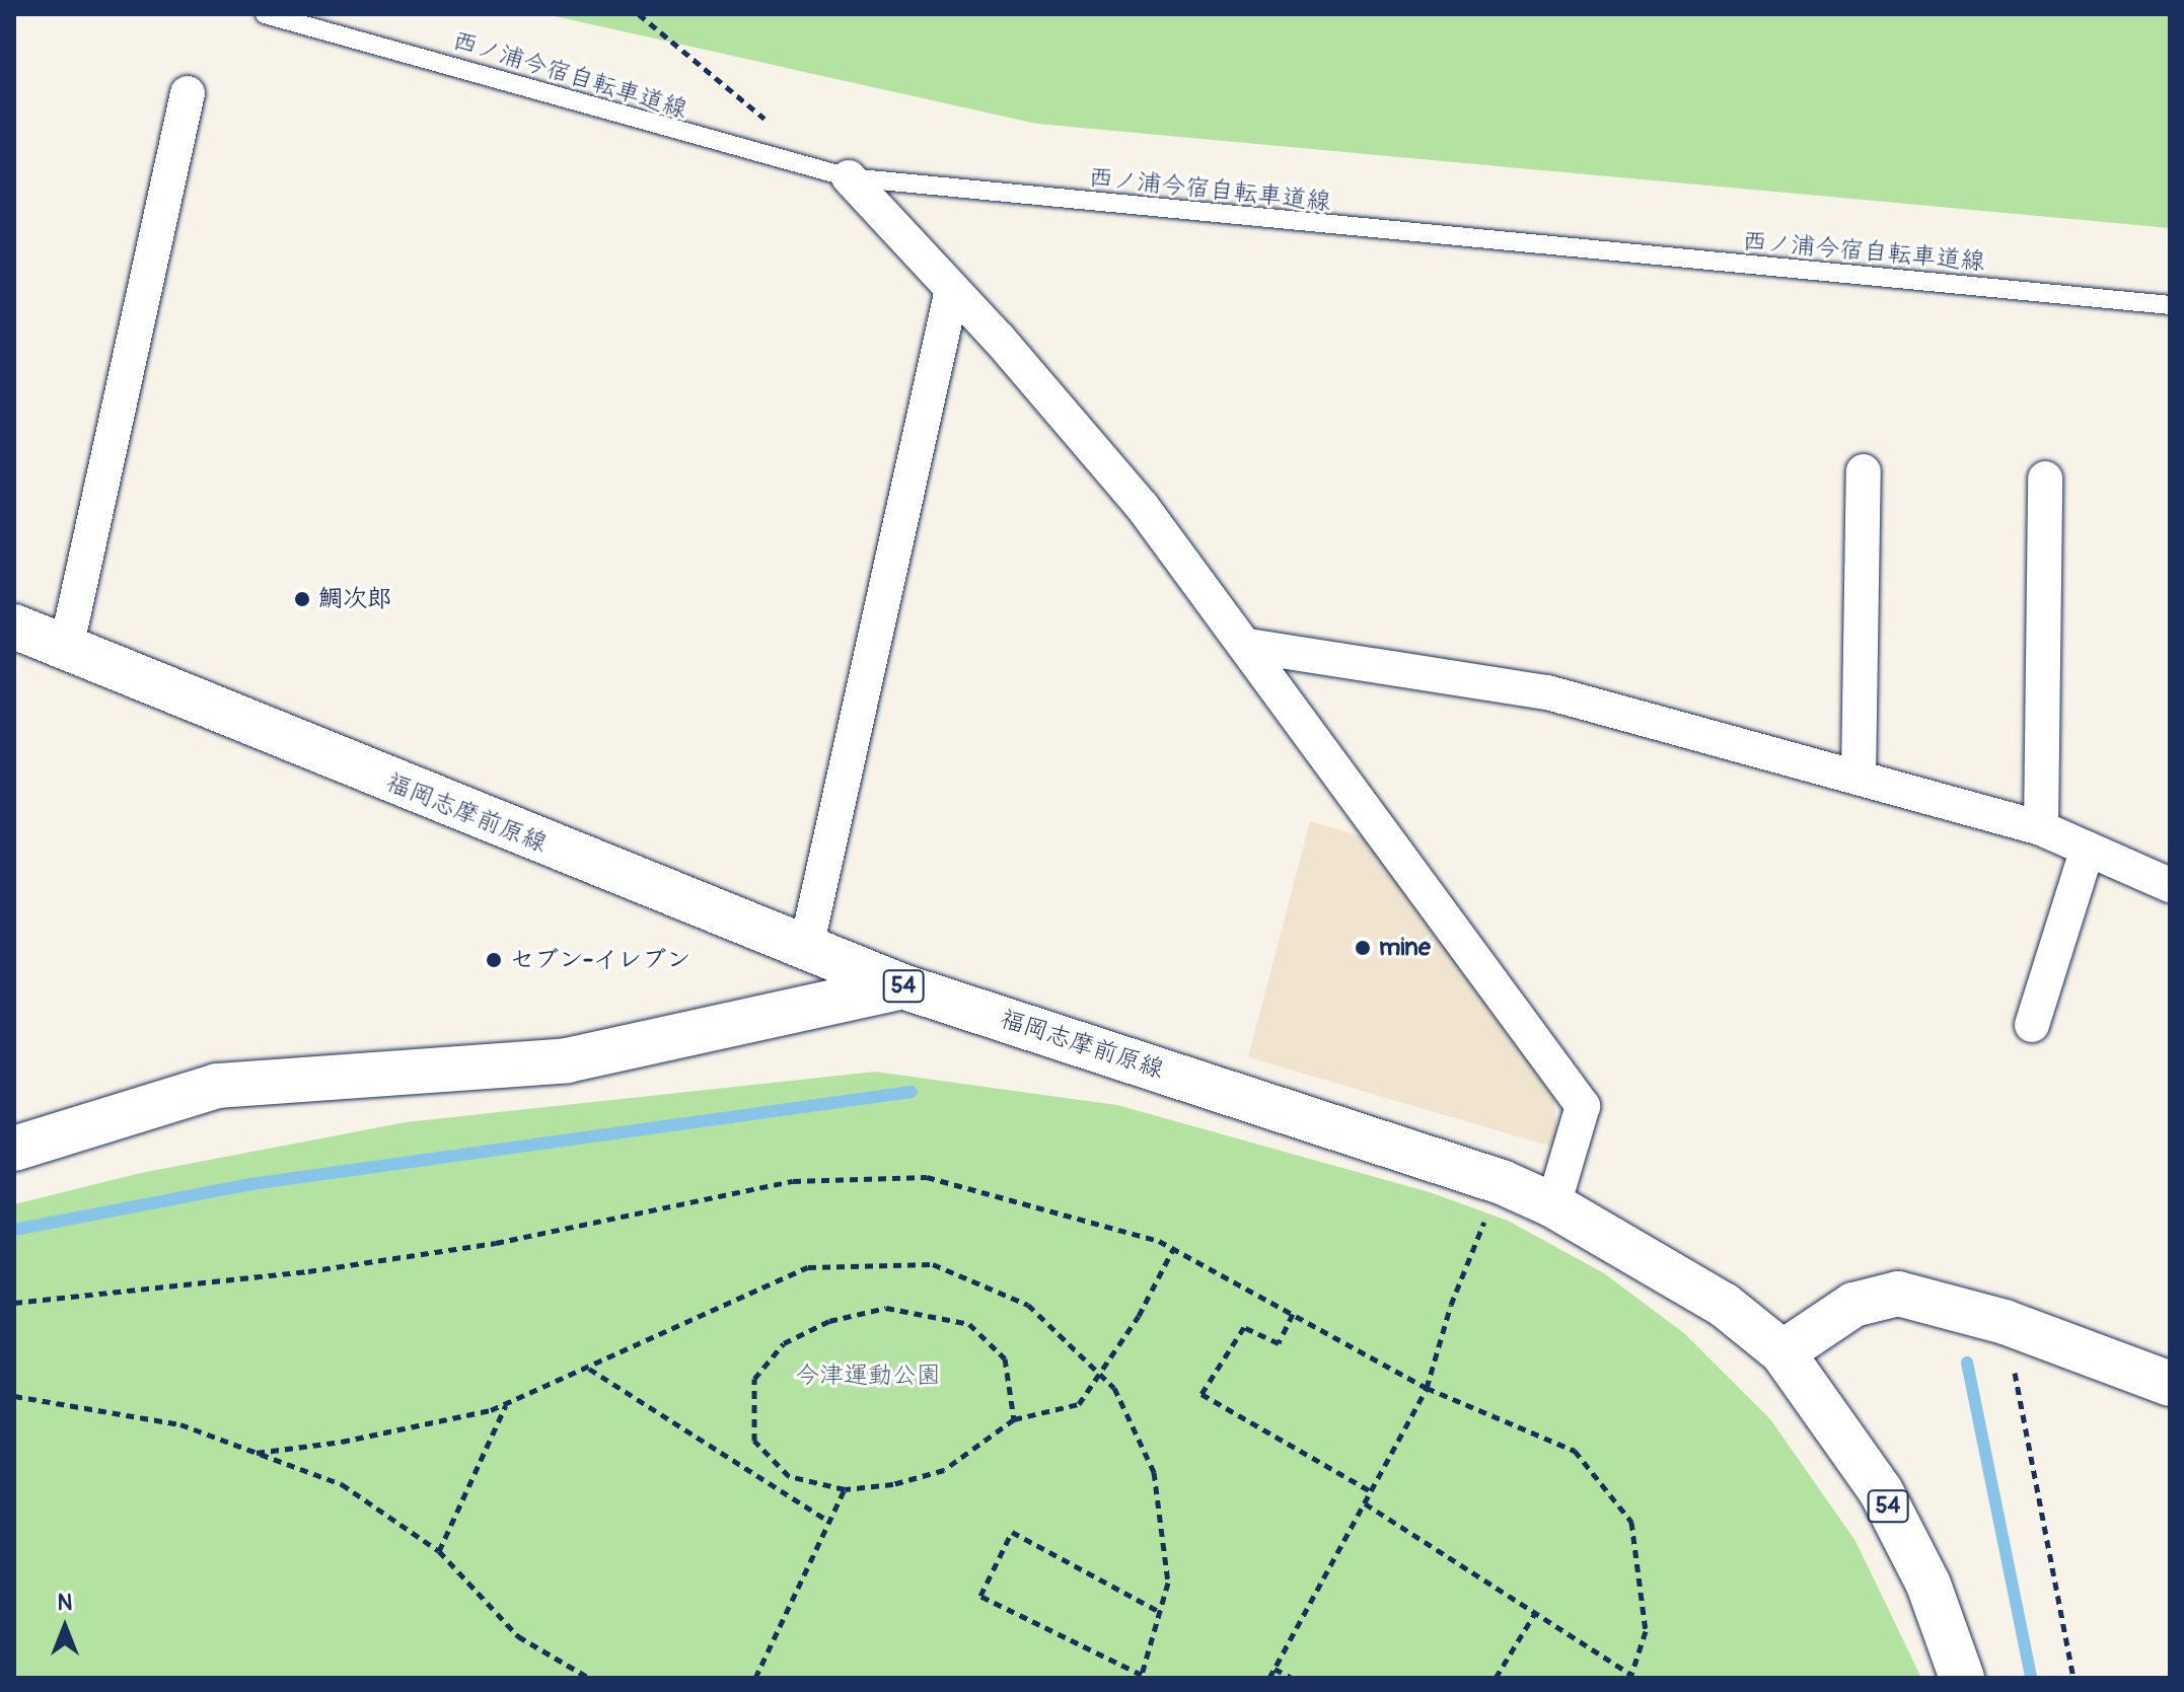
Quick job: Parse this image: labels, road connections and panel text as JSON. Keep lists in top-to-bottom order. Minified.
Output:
{"streets":{"main road":["福岡志摩前原線","54"],"lane":["西ノ浦今宿自転車道線"]},"parks":["今津運動公園"],"places":["鯛次郎","mine","セブン-イレブン"],"north":"top"}
